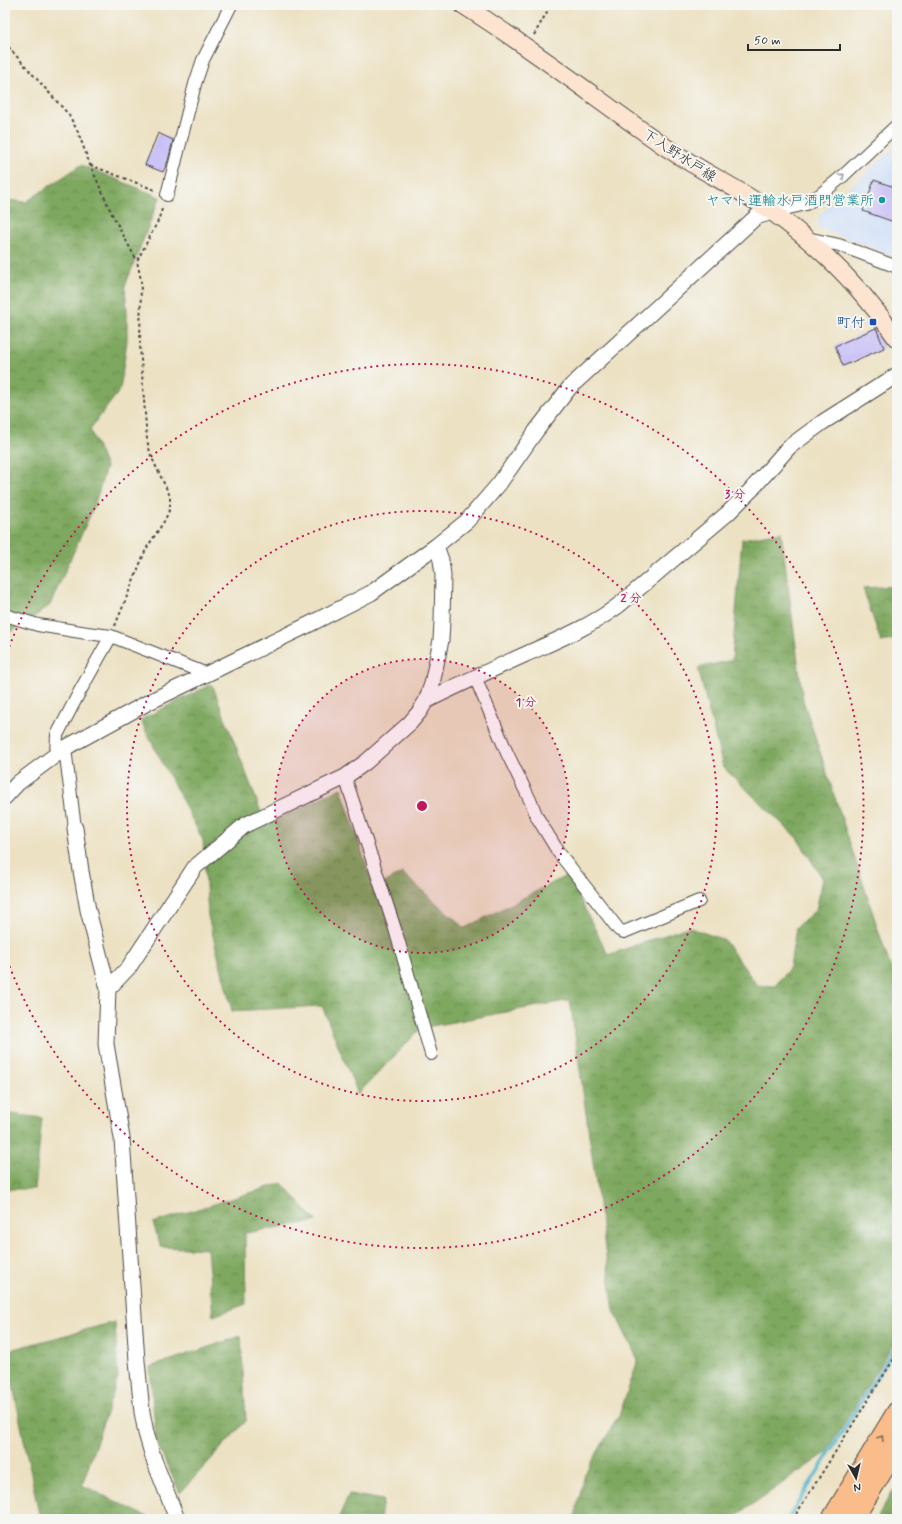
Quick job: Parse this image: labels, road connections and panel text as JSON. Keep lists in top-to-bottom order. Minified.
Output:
{"streets":{"main road":["下入野水戸線"]},"places":{"other":["ヤマト運輸水戸酒門営業所"],"transit":["町付"]},"scale_bar":"50 m","north":"bottom","rings":["3 分","2 分","1 分"]}
